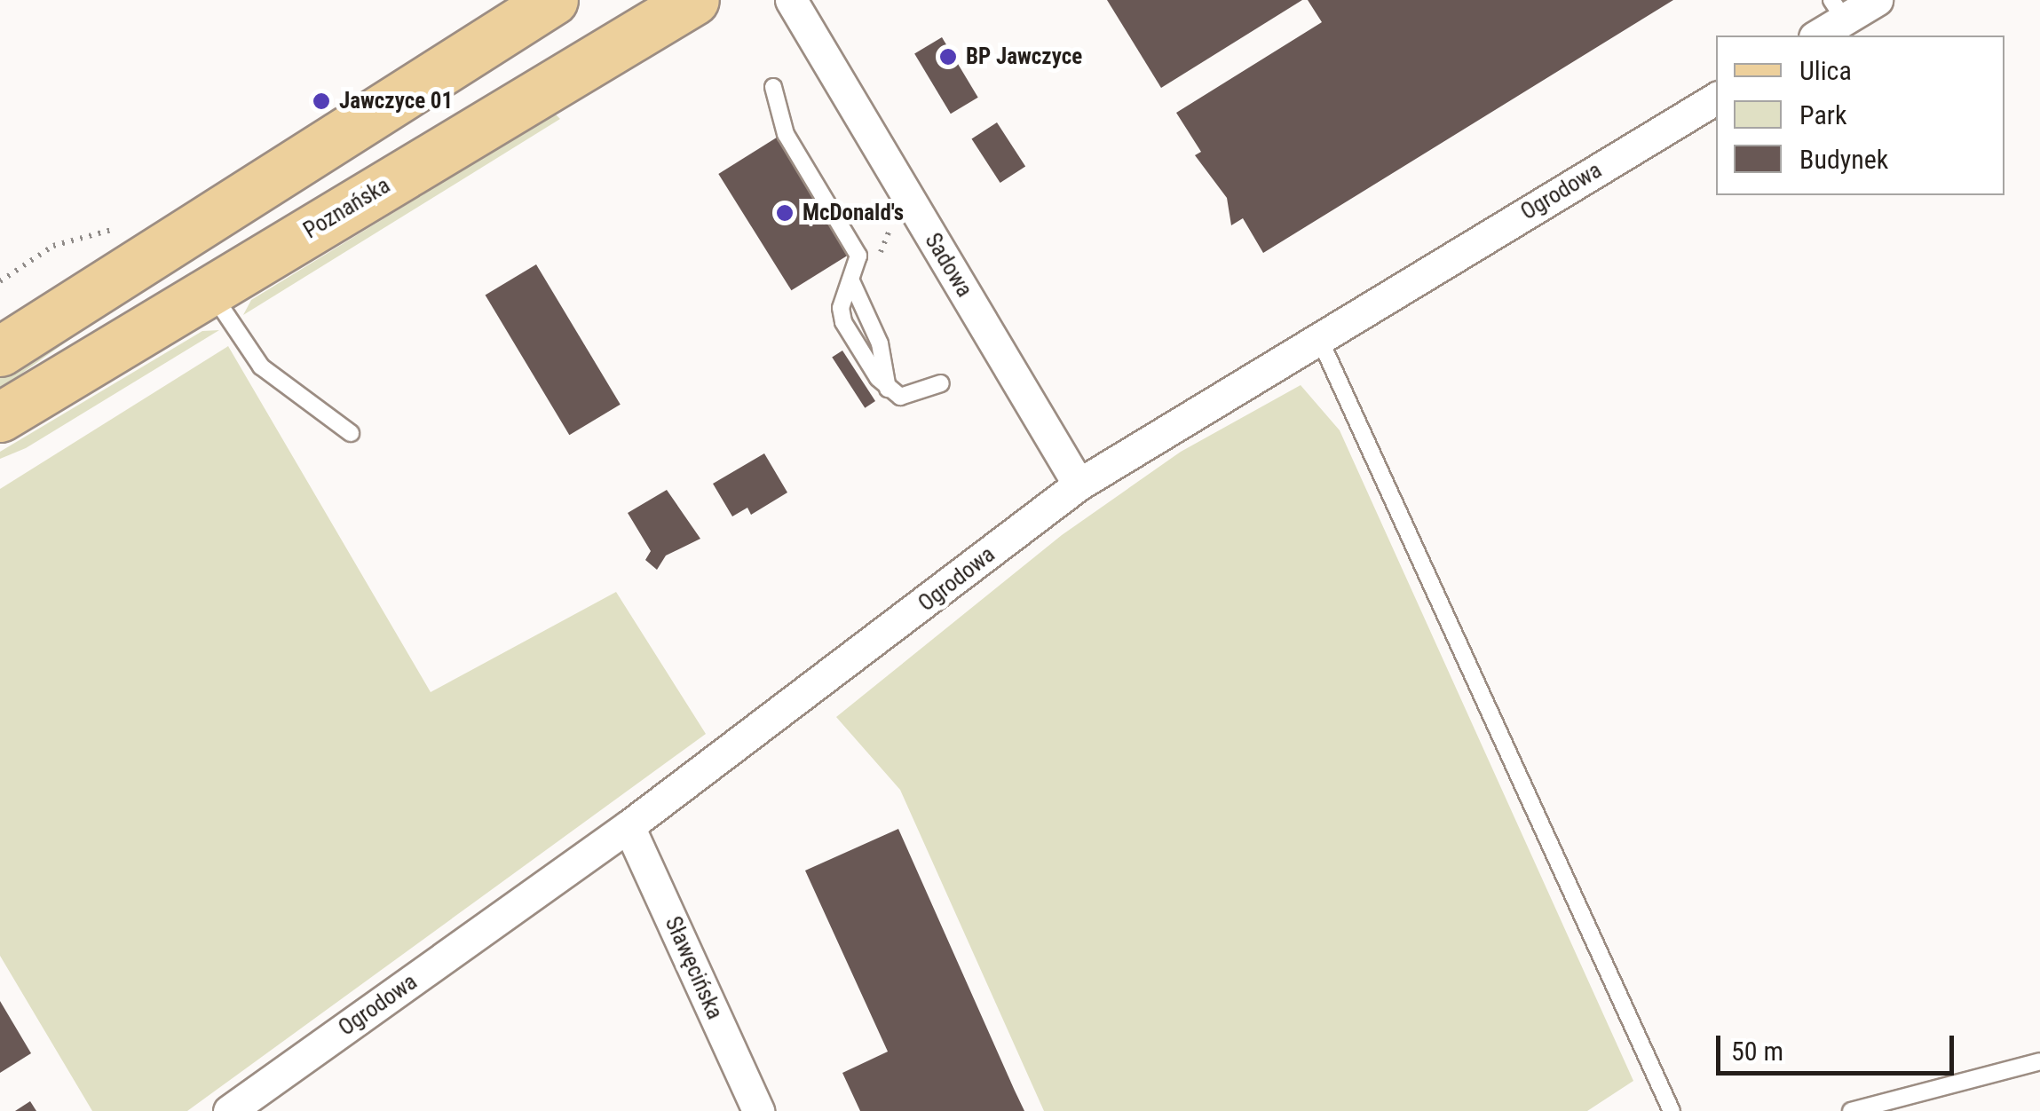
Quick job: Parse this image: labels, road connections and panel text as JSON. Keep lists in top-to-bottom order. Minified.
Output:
{"streets":{"main road":["Poznańska"],"street":["Ogrodowa","Sadowa","Sławęcińska"]},"crossings":[["Ogrodowa","Sadowa"],["Ogrodowa","Sławęcińska"]],"places":["BP Jawczyce","Jawczyce 01","McDonald's"],"legend":["Ulica","Park","Budynek"],"scale_bar":"50 m"}
